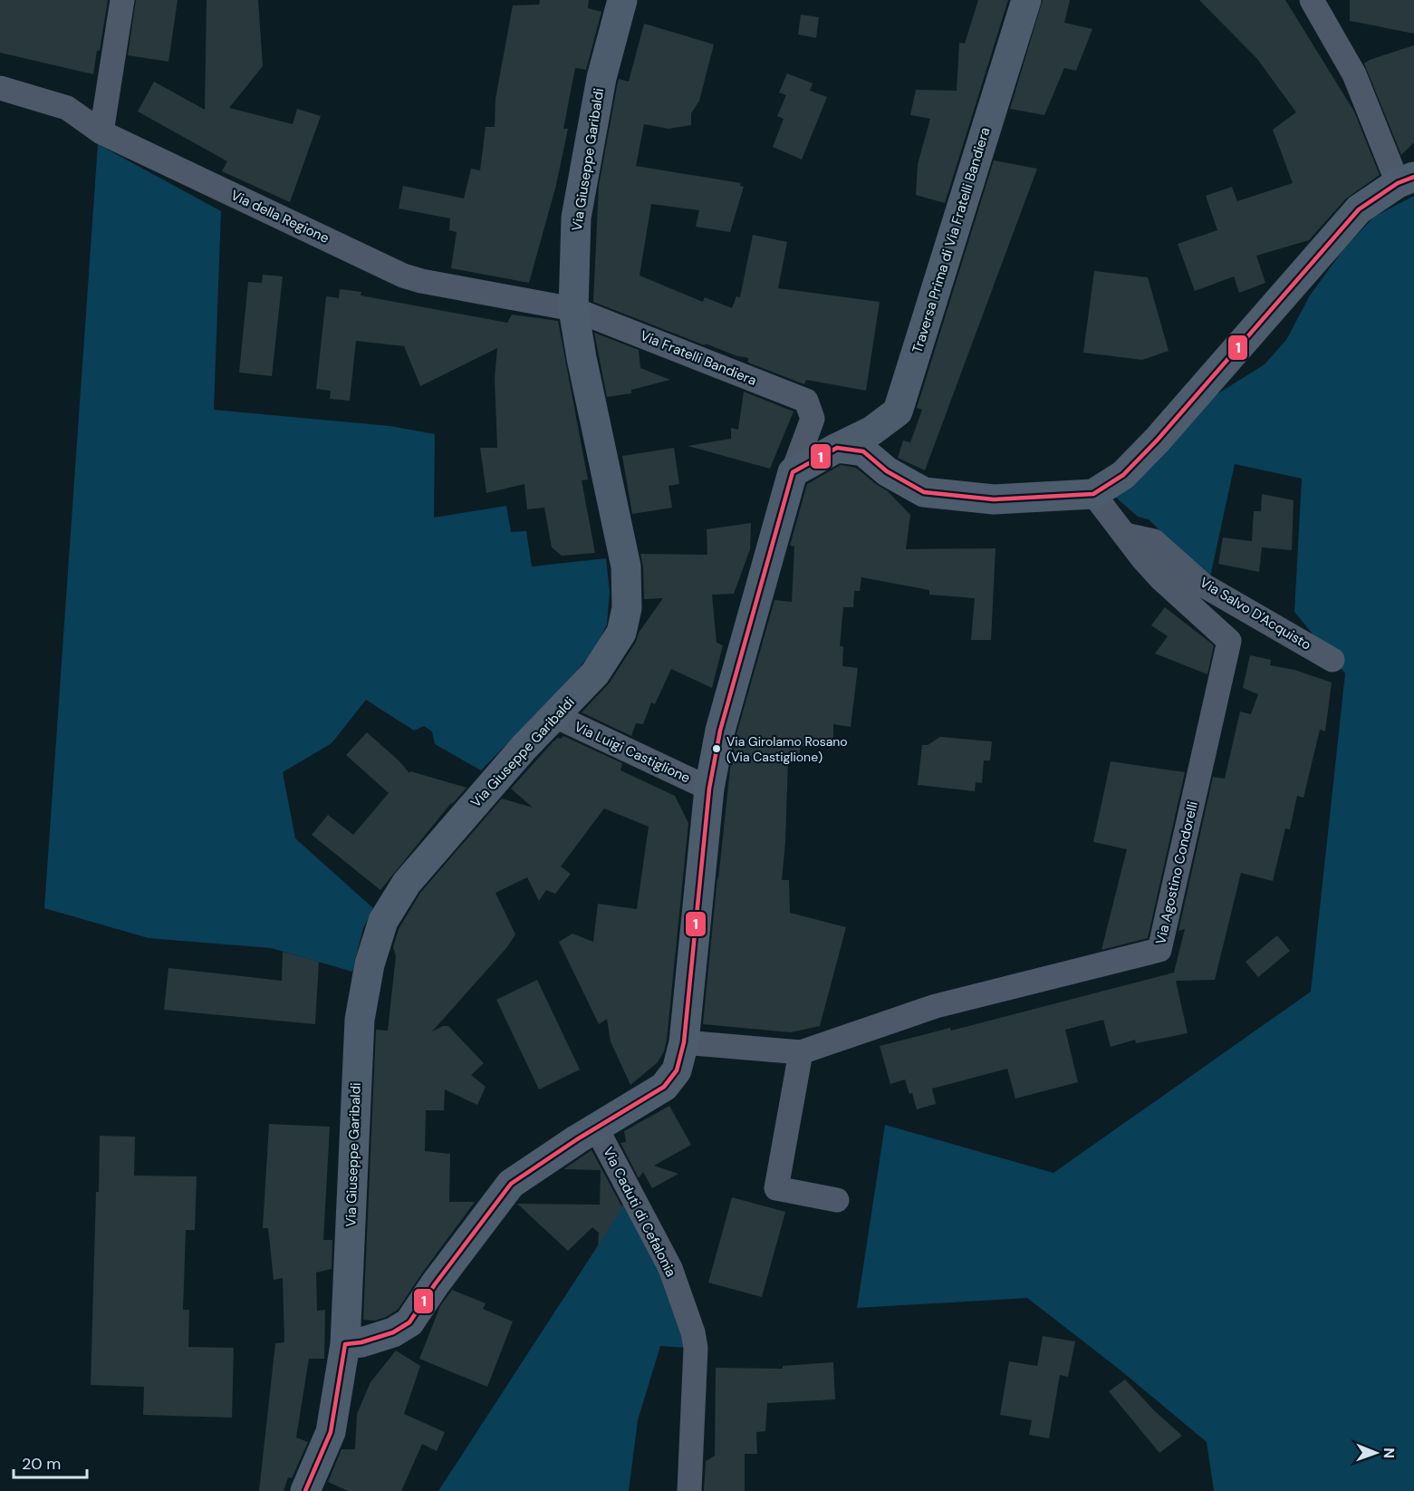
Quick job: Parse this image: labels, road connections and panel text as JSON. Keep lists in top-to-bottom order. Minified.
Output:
{"streets":{"main road":["Via Giuseppe Garibaldi","Traversa Prima di Via Fratelli Bandiera"],"street":["Via della Regione","Via Fratelli Bandiera","Via Salvo D'Acquisto","Via Luigi Castiglione","Via Agostino Condorelli","Via Caduti di Cefalonia"]},"crossings":[["Via Giuseppe Garibaldi","Via della Regione"],["Via Giuseppe Garibaldi","Via Fratelli Bandiera"],["Via Giuseppe Garibaldi","Via Luigi Castiglione"],["Via della Regione","Via Fratelli Bandiera"],["Traversa Prima di Via Fratelli Bandiera","Via Fratelli Bandiera"],["Via Salvo D'Acquisto","Via Agostino Condorelli"]],"places":["Via Girolamo Rosano (Via Castiglione)"],"lines":["transit line 1"],"scale_bar":"20 m","north":"right"}
